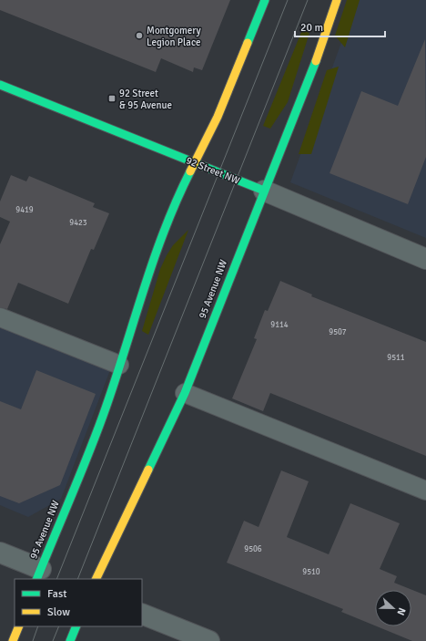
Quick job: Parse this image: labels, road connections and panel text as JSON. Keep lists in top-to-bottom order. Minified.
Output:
{"streets":{"street":["92 Street NW","95 Avenue NW"]},"crossings":[["92 Street NW","95 Avenue NW"]],"places":{"other":["Montgomery Legion Place"],"transit":["92 Street & 95 Avenue"]},"house_numbers":["9419","9423","9114","9507","9511","9506","9510"],"legend":["Fast","Slow"],"scale_bar":"20 m","north":"right"}
